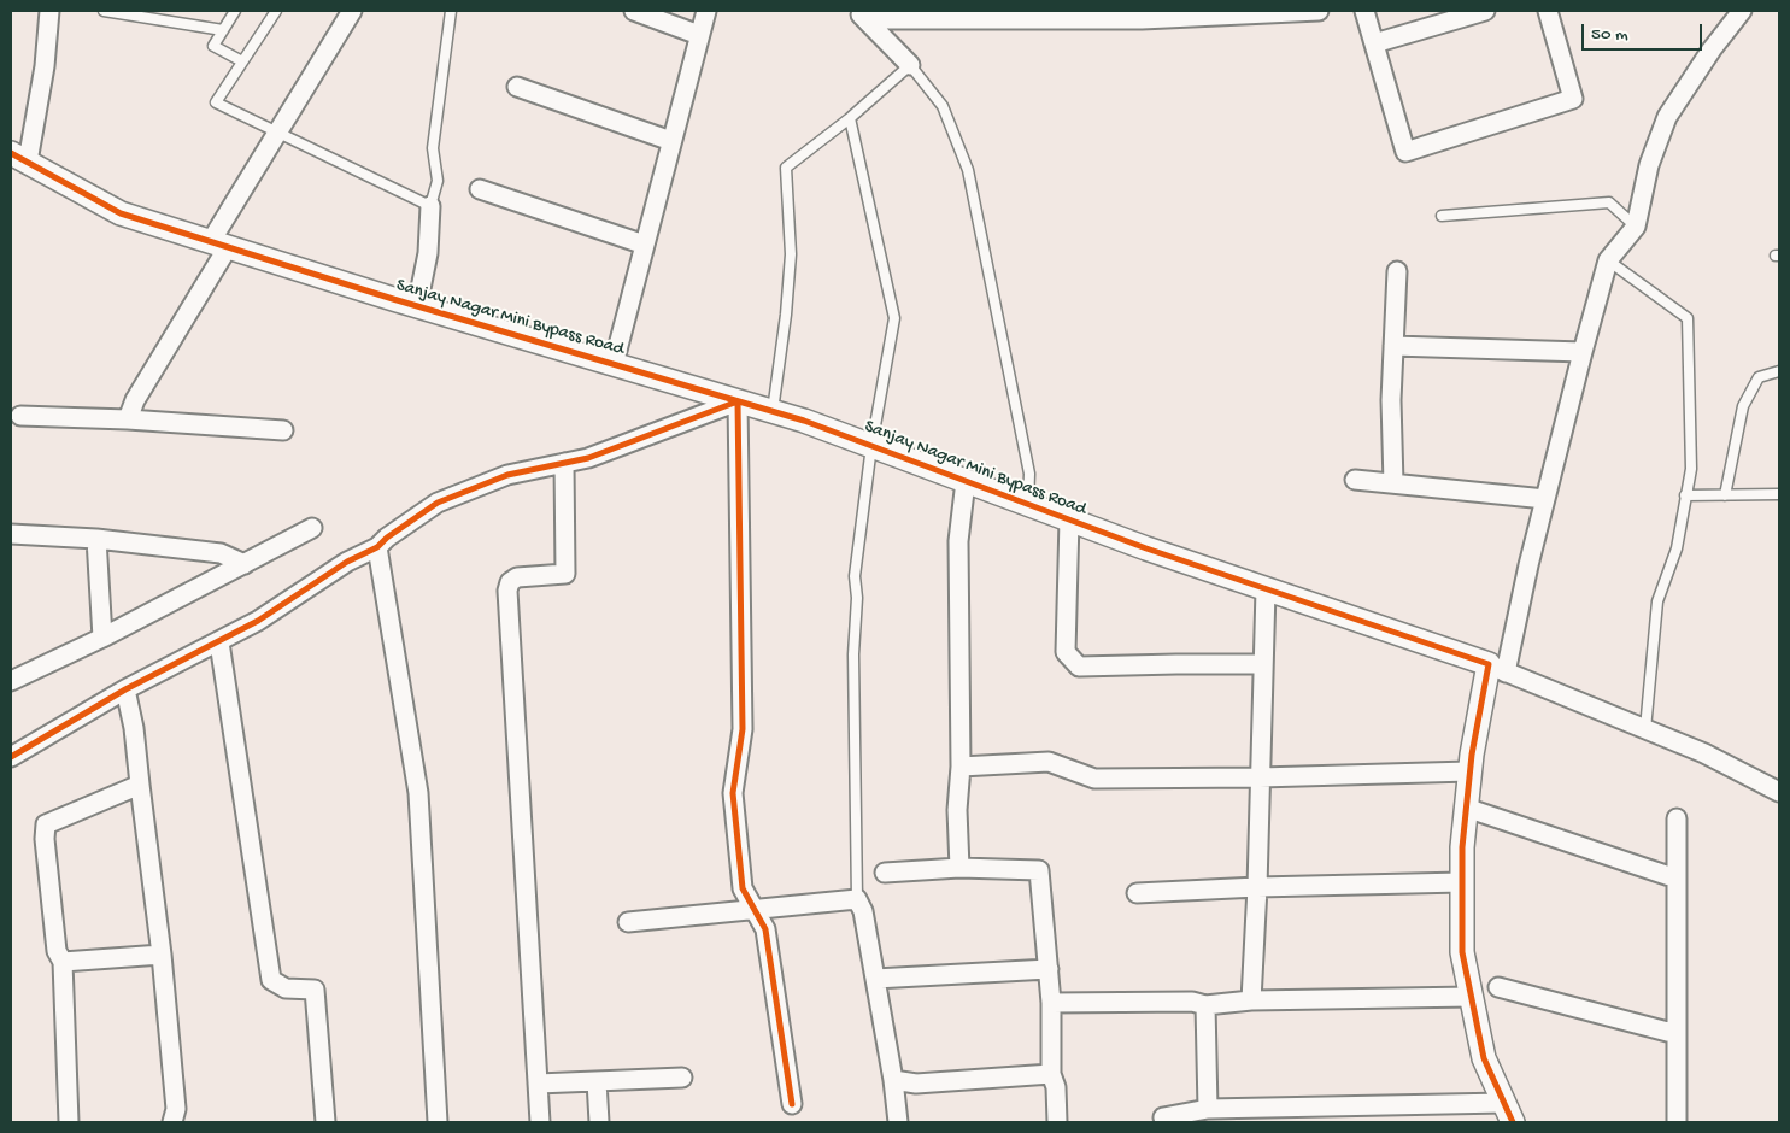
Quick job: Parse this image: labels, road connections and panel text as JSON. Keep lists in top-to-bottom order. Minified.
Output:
{"streets":{"street":["Sanjay Nagar Mini Bypass Road"]},"scale_bar":"50 m"}
